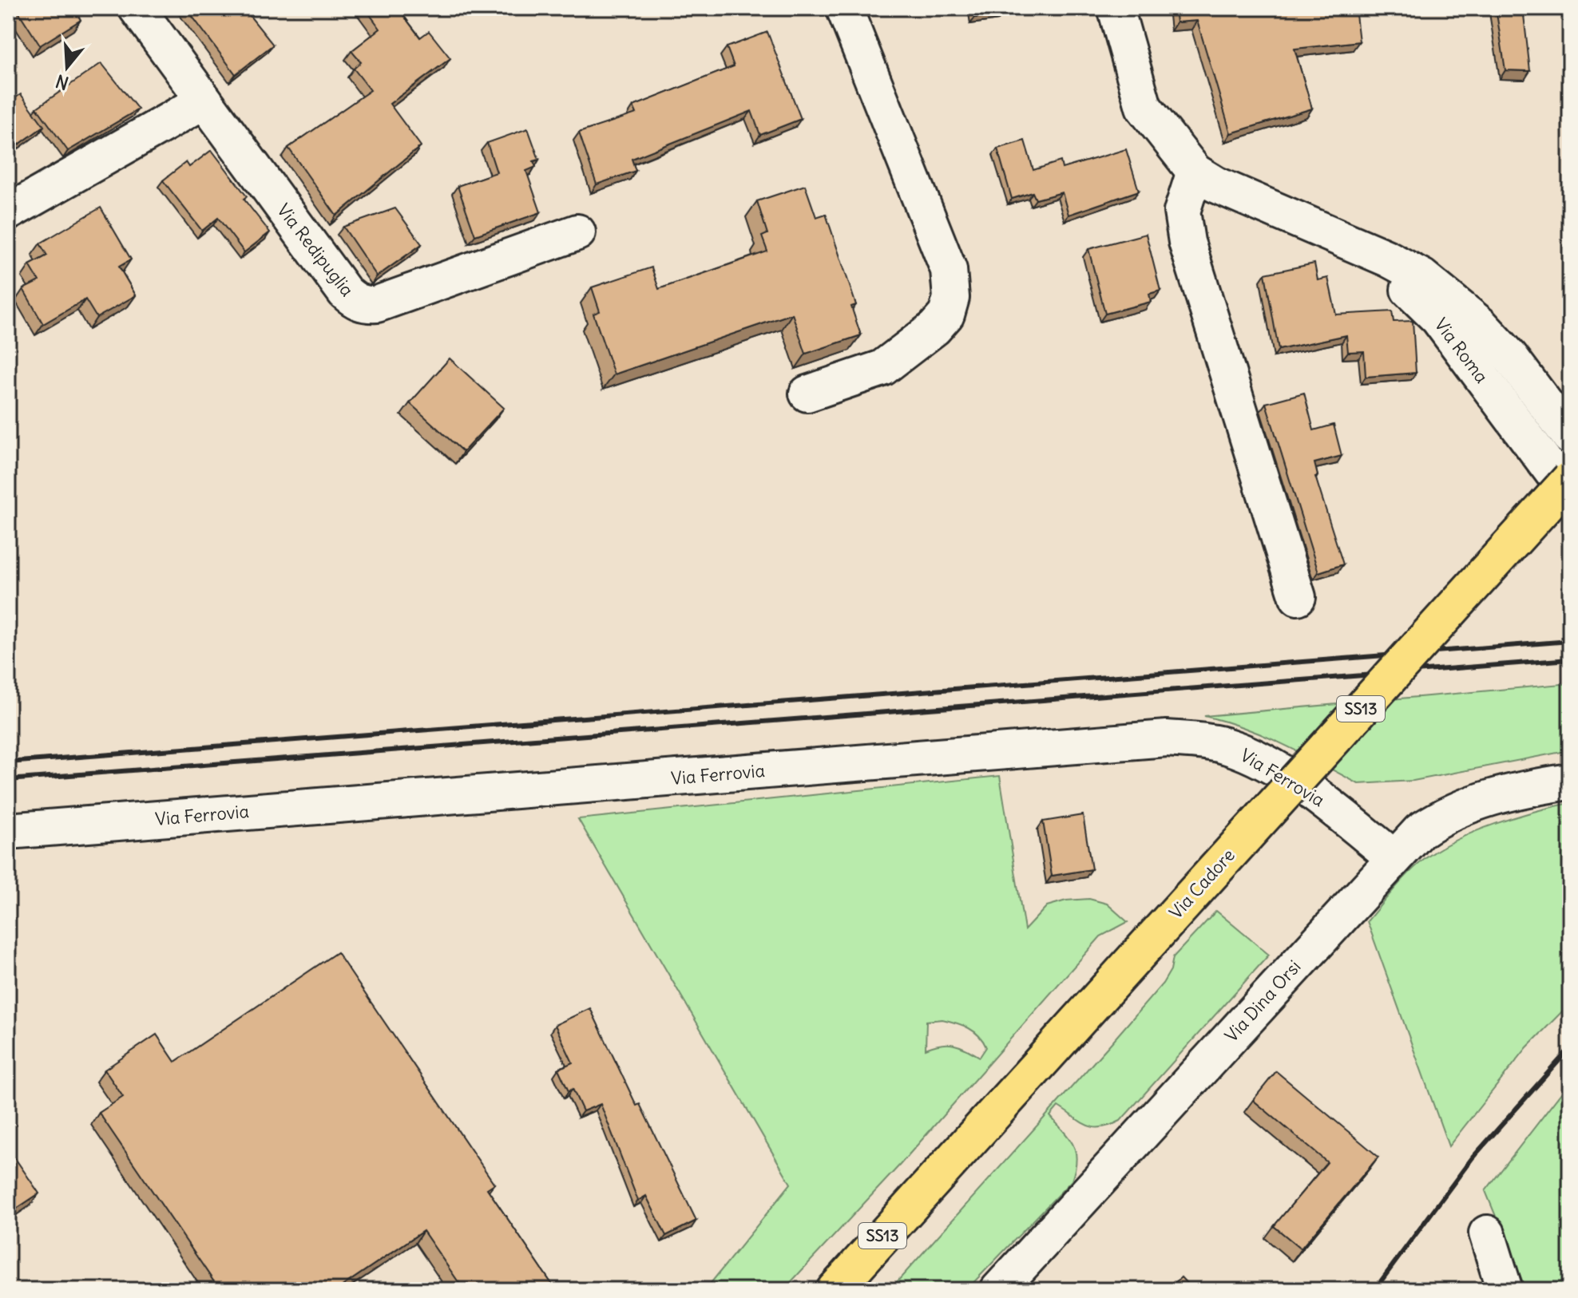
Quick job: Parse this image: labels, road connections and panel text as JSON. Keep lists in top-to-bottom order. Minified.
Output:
{"streets":{"main road":["SS13","Via Cadore"],"street":["Via Redipuglia","Via Roma","Via Ferrovia","Via Dina Orsi"]},"crossings":[["Via Ferrovia","Via Dina Orsi"]],"north":"bottom"}
